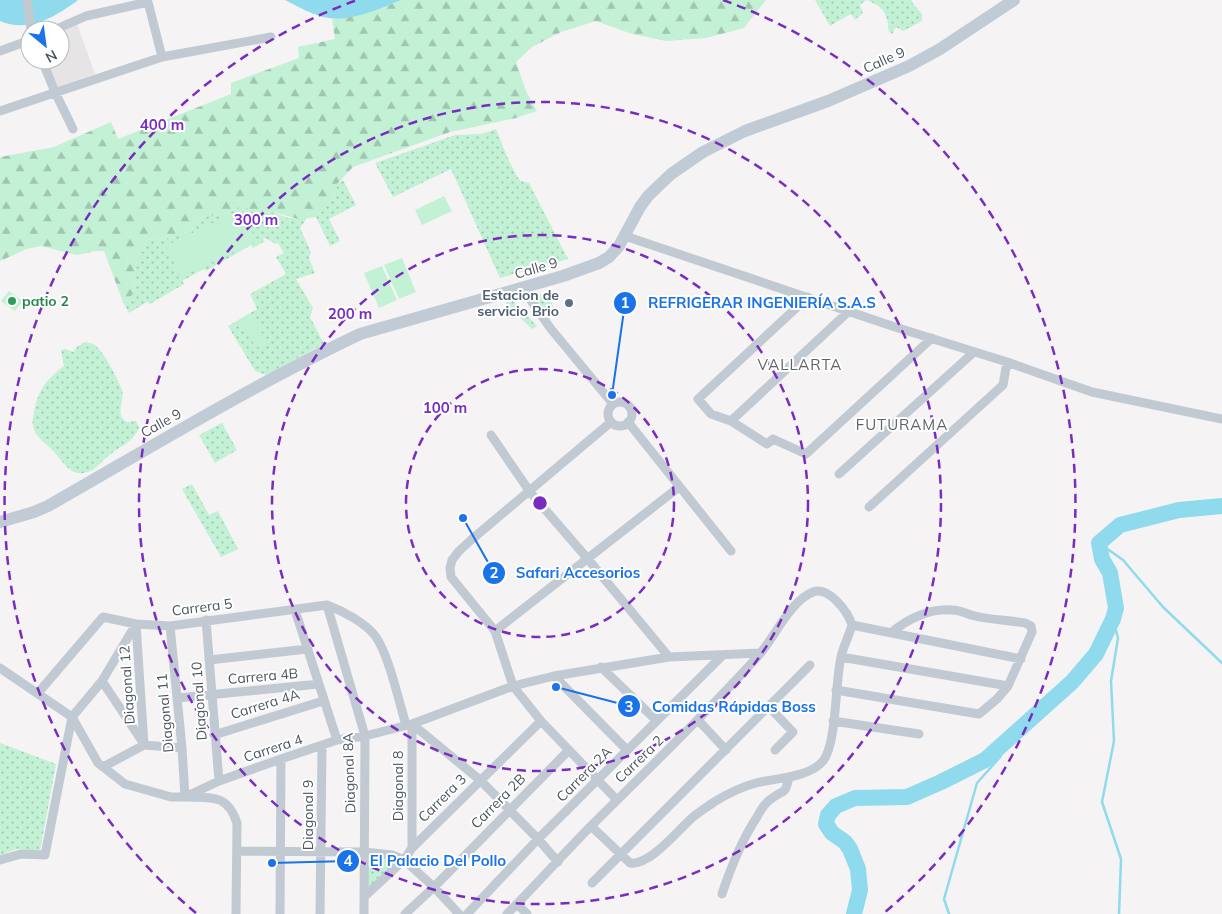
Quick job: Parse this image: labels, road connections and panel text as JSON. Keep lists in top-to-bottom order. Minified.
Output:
{"streets":{"main road":["Calle 9"],"street":["Carrera 5","Carrera 4B","Diagonal 12","Diagonal 10","Carrera 4A","Diagonal 11","Carrera 4","Carrera 2","Diagonal 8A","Carrera 2A","Diagonal 8","Carrera 3","Carrera 2B","Diagonal 9"]},"crossings":[["Carrera 5","Diagonal 12"],["Carrera 5","Diagonal 10"],["Carrera 5","Diagonal 11"],["Carrera 5","Diagonal 8A"],["Carrera 5","Diagonal 8"],["Carrera 4B","Diagonal 10"],["Carrera 4B","Diagonal 11"],["Diagonal 10","Carrera 4A"],["Diagonal 10","Carrera 4"],["Diagonal 11","Carrera 4"],["Carrera 4","Carrera 2"],["Carrera 4","Diagonal 8A"],["Carrera 4","Carrera 2A"],["Carrera 4","Diagonal 8"],["Carrera 4","Diagonal 9"],["Diagonal 8A","Diagonal 8"],["Diagonal 8A","Carrera 3"],["Diagonal 8","Carrera 3"]],"districts":["VALLARTA","FUTURAMA"],"places":["patio 2","Estacion de servicio Brio","REFRIGERAR INGENIERÍA S.A.S","Safari Accesorios","Comidas Rápidas Boss","El Palacio Del Pollo"],"north":"bottom right","rings":["400 m","300 m","200 m","100 m"]}
